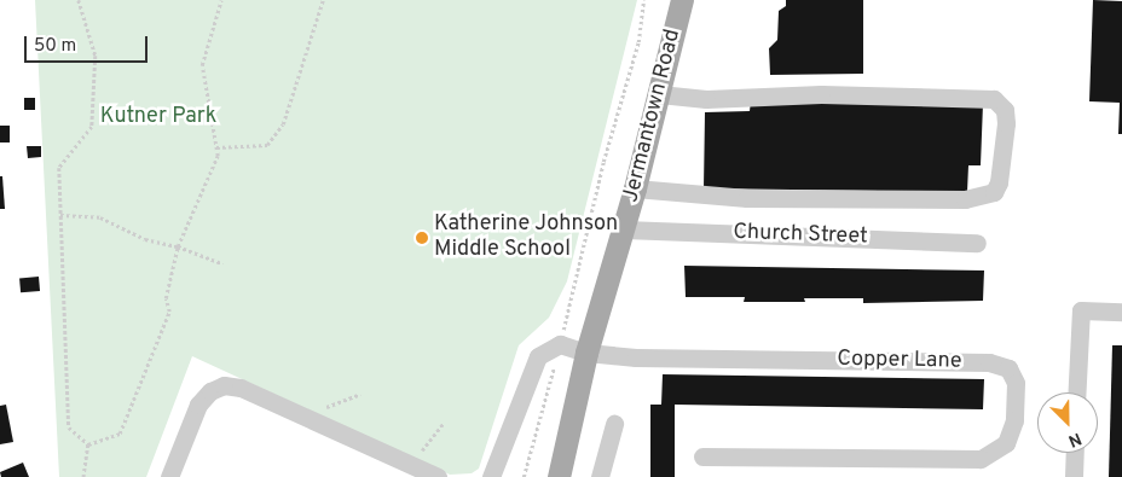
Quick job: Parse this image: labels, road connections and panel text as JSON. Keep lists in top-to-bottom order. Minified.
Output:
{"streets":{"main road":["Jermantown Road"],"street":["Church Street","Copper Lane"]},"crossings":[["Jermantown Road","Church Street"],["Jermantown Road","Copper Lane"]],"parks":["Kutner Park"],"places":["Katherine Johnson Middle School"],"scale_bar":"50 m","north":"bottom right"}
